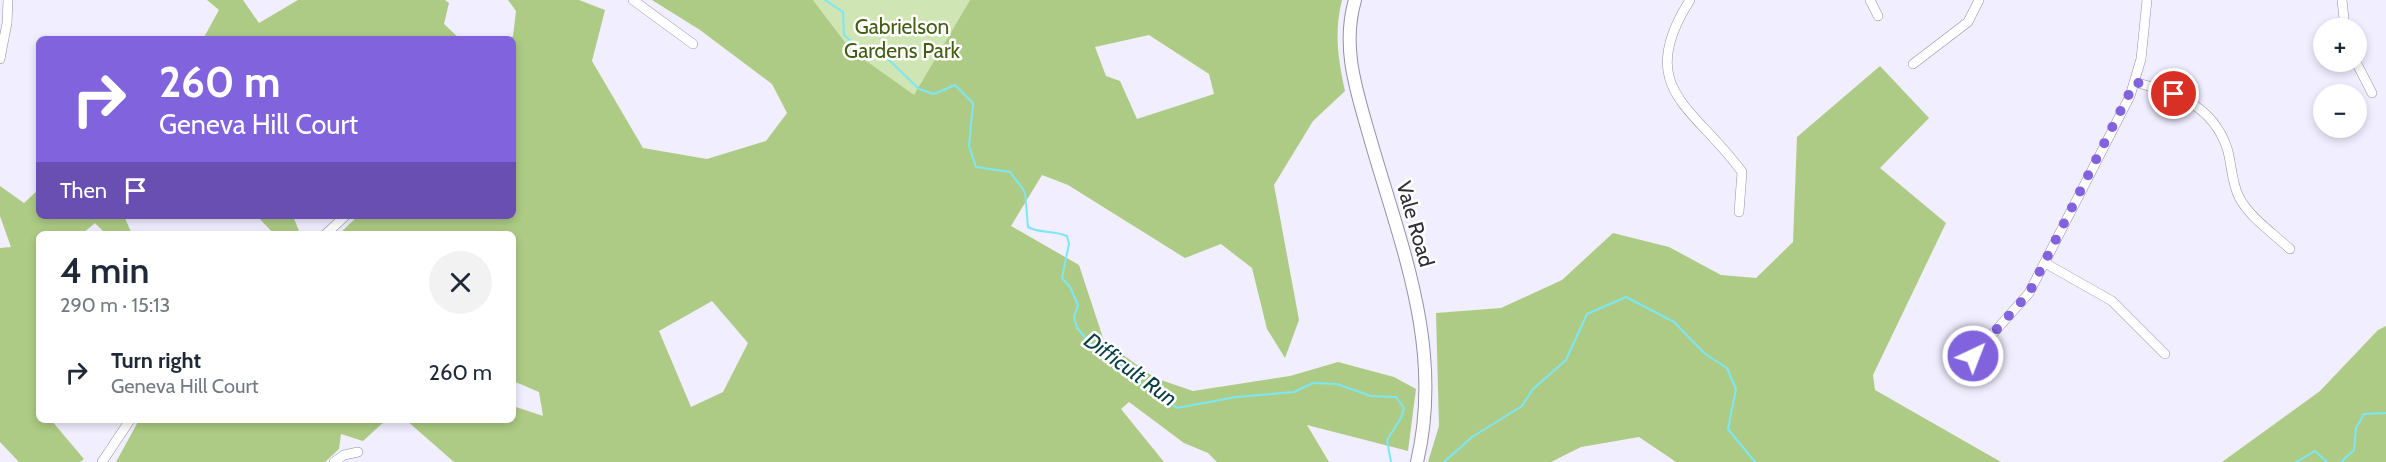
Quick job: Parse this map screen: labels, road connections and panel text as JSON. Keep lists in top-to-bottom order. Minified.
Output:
{"streets":{"main road":["Vale Road"]},"water":["Difficult Run"],"parks":["Gabrielson Gardens Park"],"page":{"map_buttons":["+","−"],"turn":["260 m","Geneva Hill Court"],"then":"Then","heading":["4 min","290 m · 15:13"],"list":[{"name":"Turn right","note":"Geneva Hill Court","value":"260 m"}]}}
